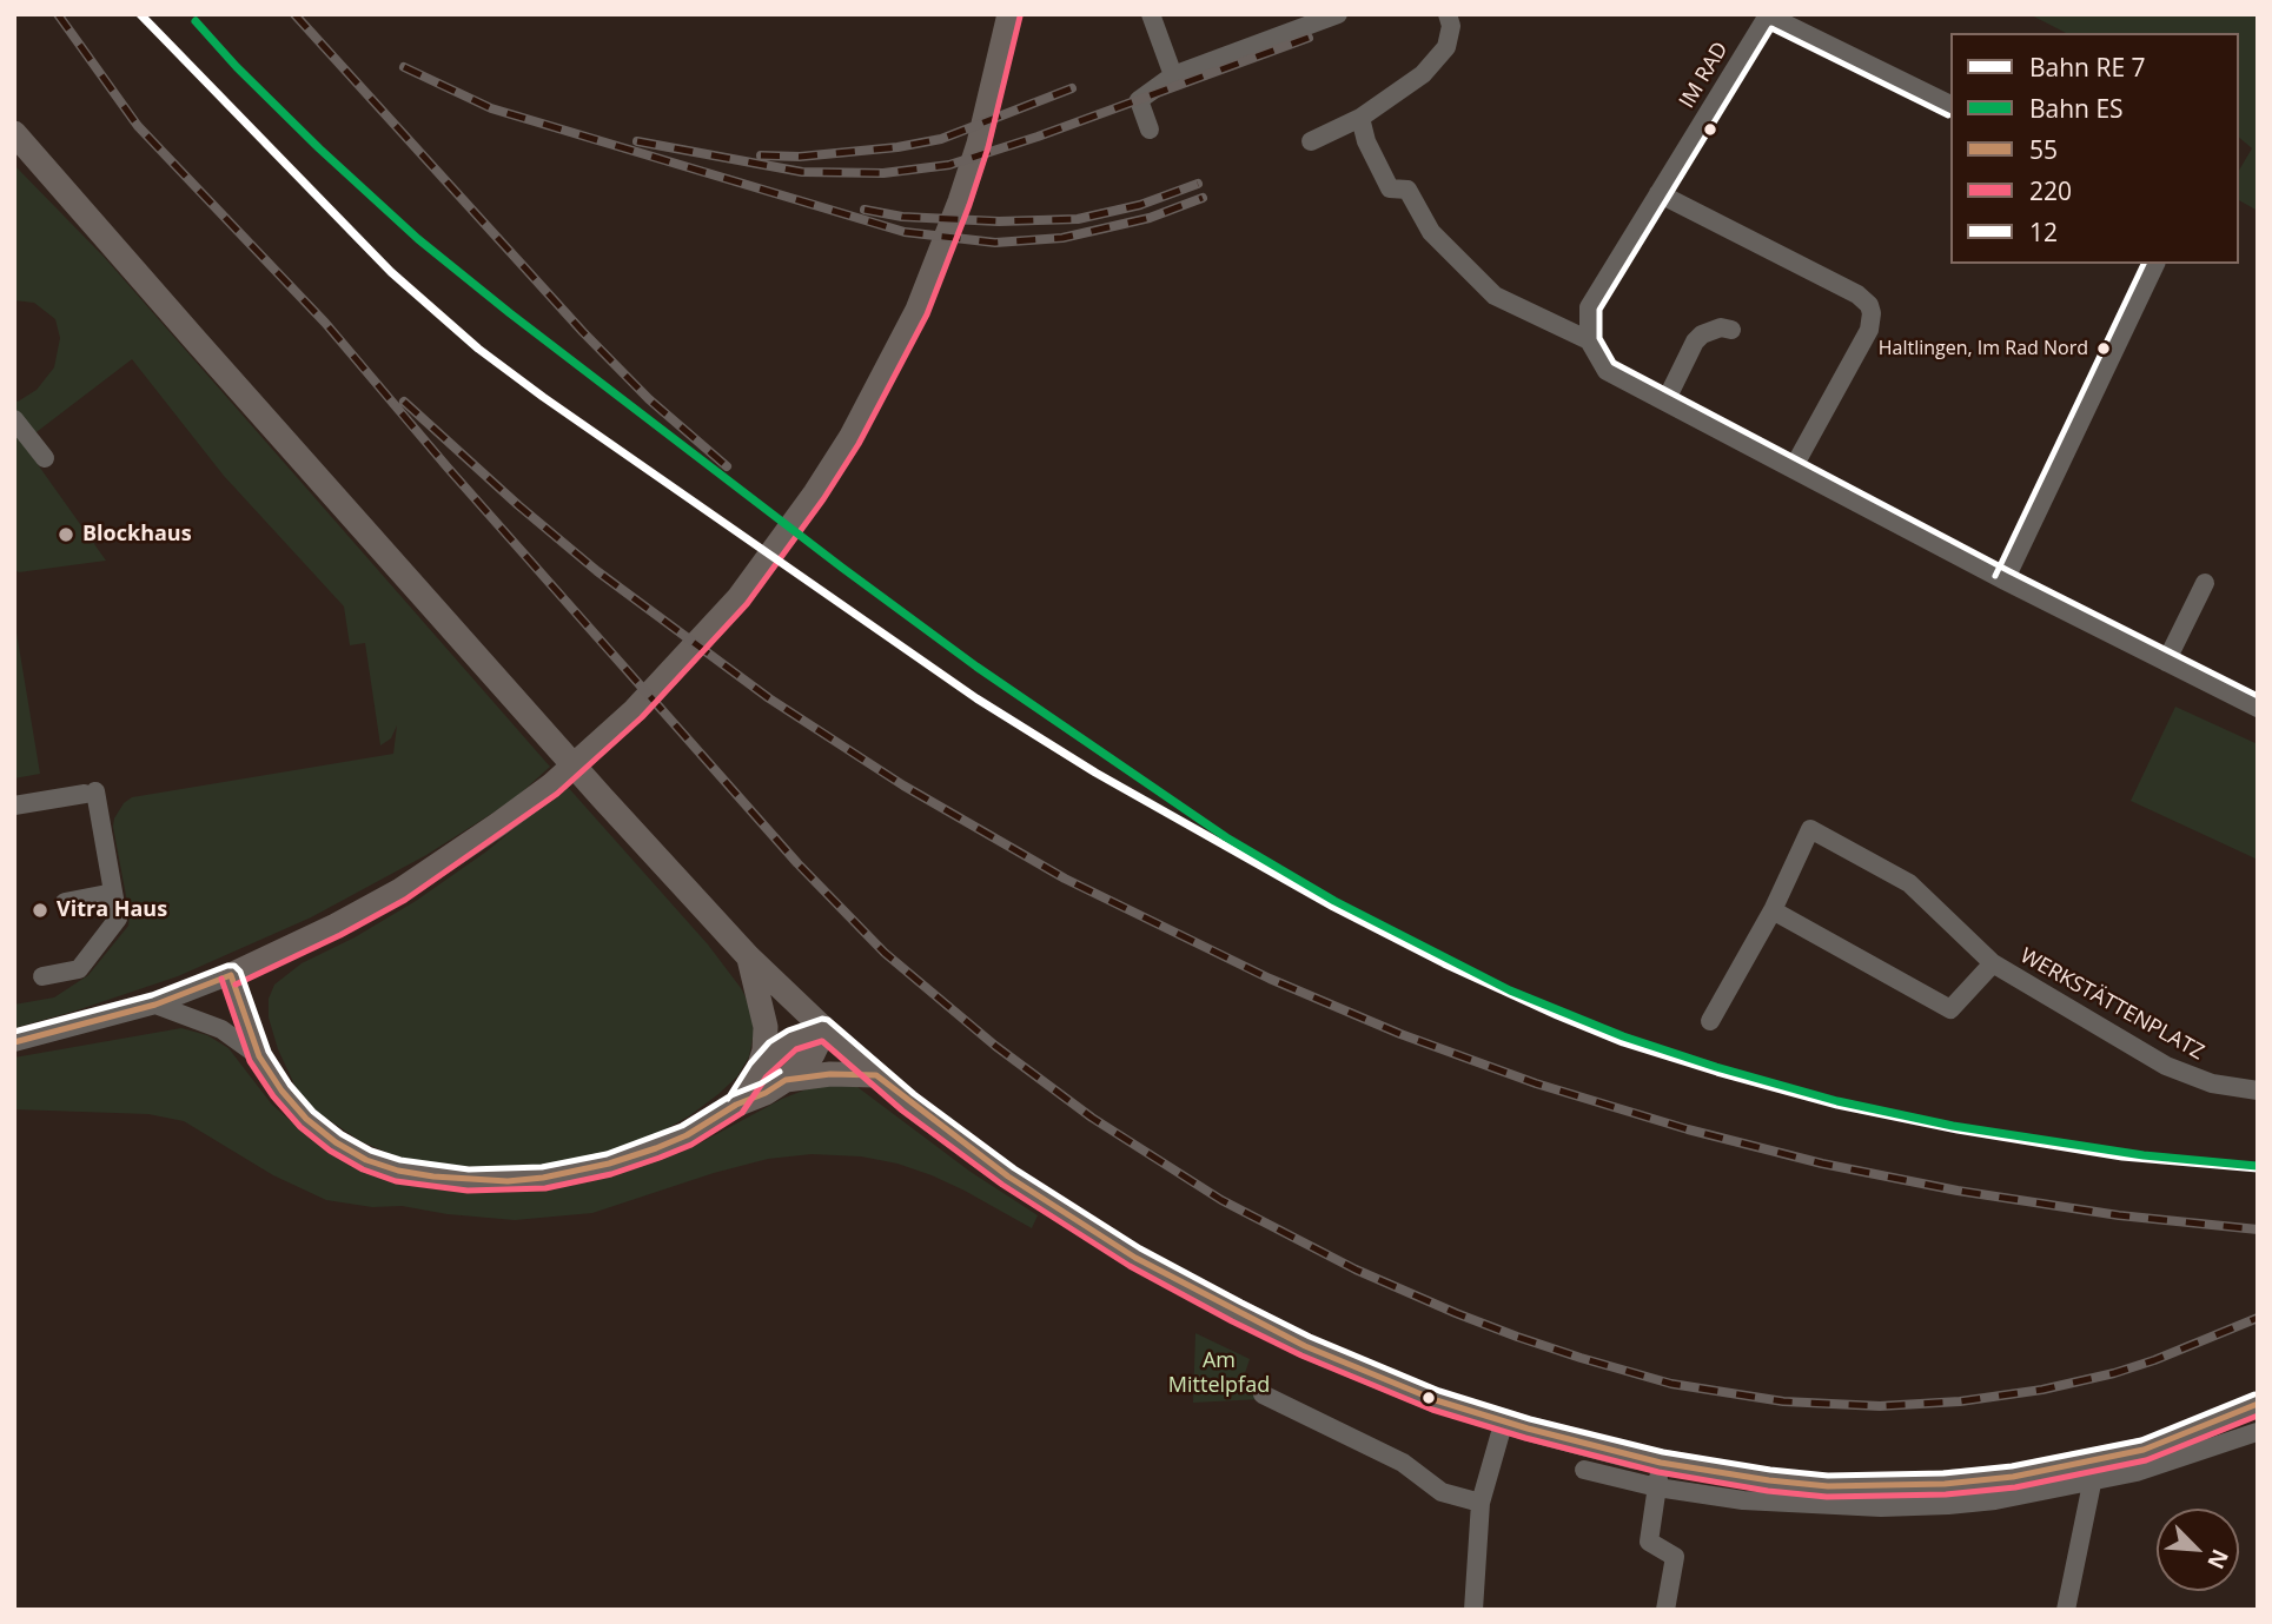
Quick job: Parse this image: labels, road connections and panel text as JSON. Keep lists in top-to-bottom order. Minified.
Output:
{"streets":{"street":["IM RAD","WERKSTÄTTENPLATZ"]},"parks":["Am Mittelpfad"],"places":["Haltlingen, Im Rad Nord","Blockhaus","Vitra Haus"],"lines":["transit line 220","rail line ES","transit line 12","transit line 55"],"legend":["Bahn RE 7","Bahn ES","55","220","12"],"north":"bottom right"}
